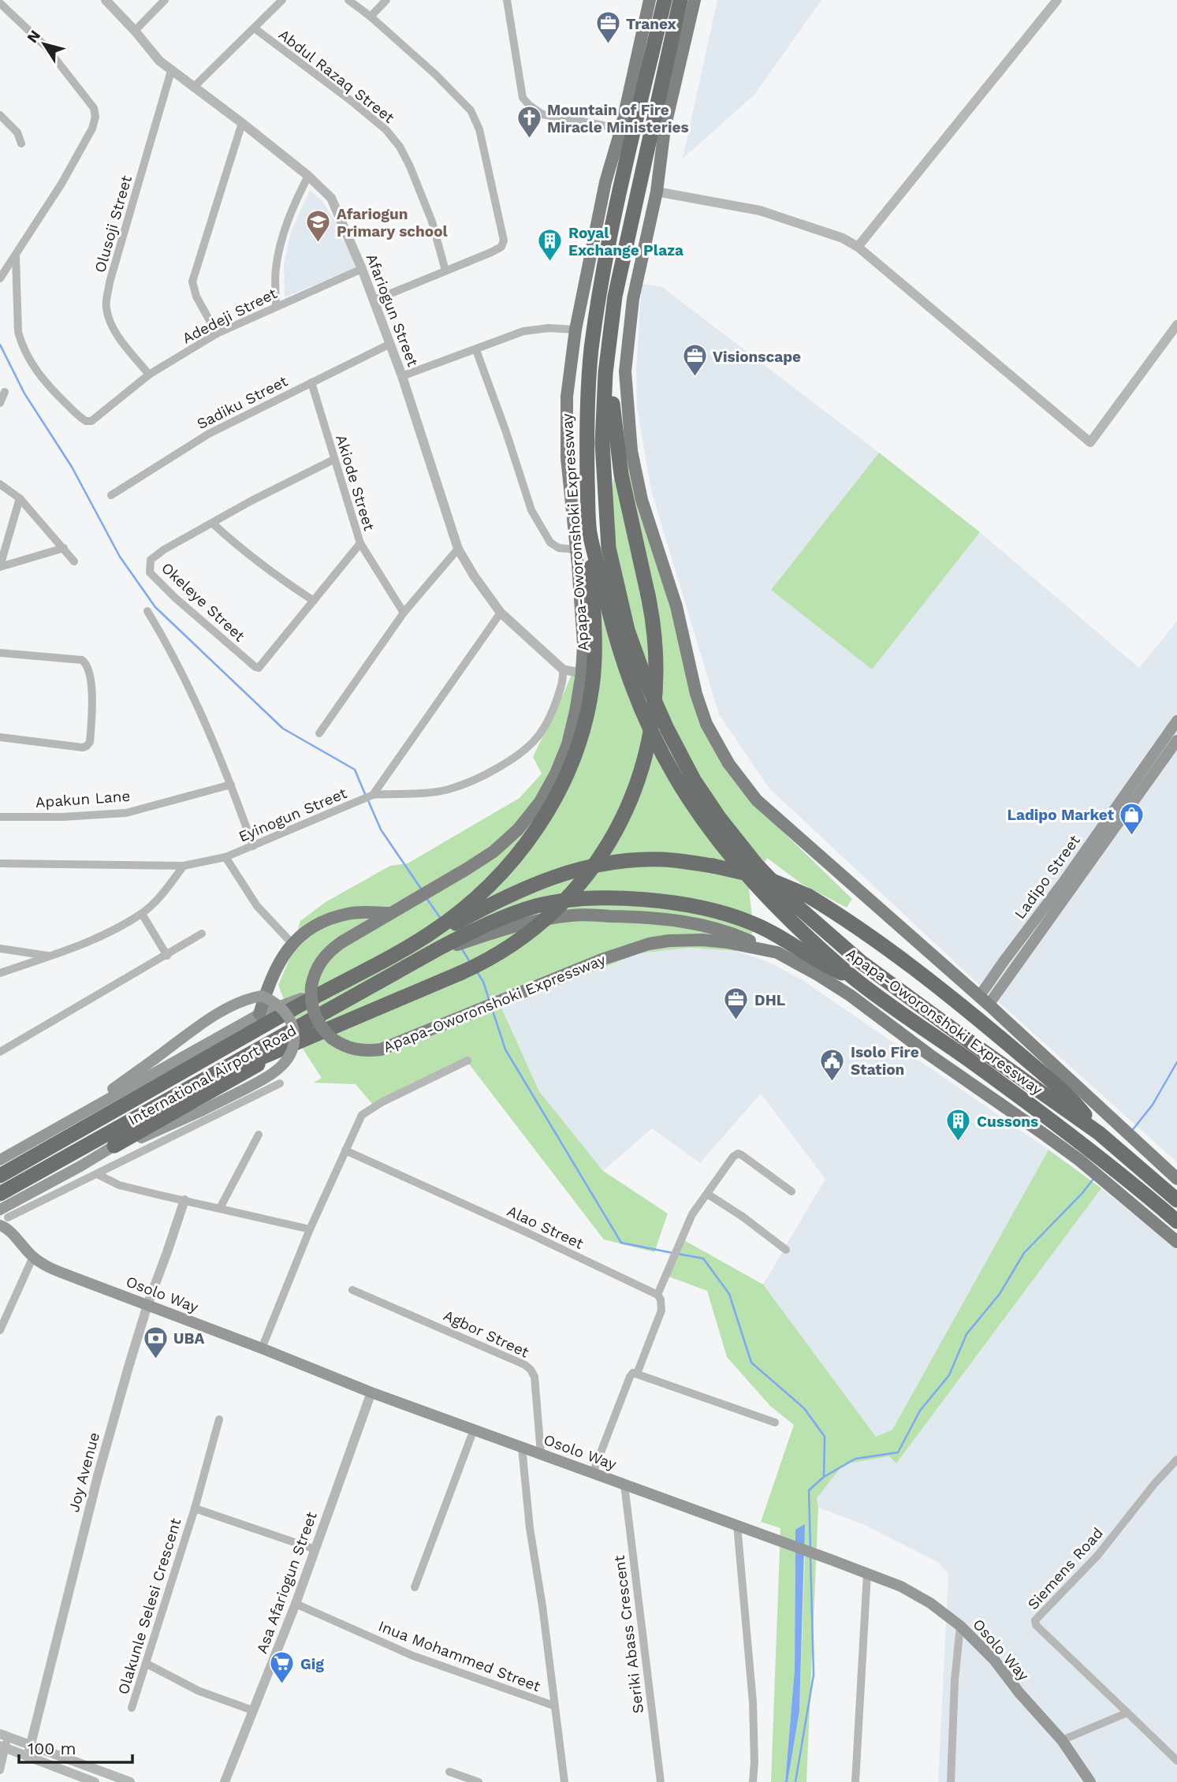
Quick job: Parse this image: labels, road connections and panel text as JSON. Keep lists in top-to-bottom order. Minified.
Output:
{"streets":{"highway":["Apapa-Oworonshoki Expressway","International Airport Road"],"main road":["Ladipo Street","Osolo Way"],"street":["Abdul Razaq Street","Olusoji Street","Afariogun Street","Adedeji Street","Sadiku Street","Akiode Street","Okeleye Street","Apakun Lane","Eyinogun Street","Alao Street","Agbor Street","Joy Avenue","Siemens Road","Asa Afariogun Street","Olakunle Selesi Crescent","Seriki Abass Crescent","Inua Mohammed Street"]},"crossings":[["Olusoji Street","Afariogun Street"],["Olusoji Street","Adedeji Street"],["Afariogun Street","Adedeji Street"],["Afariogun Street","Sadiku Street"],["Afariogun Street","Apapa-Oworonshoki Expressway"],["Afariogun Street","Eyinogun Street"],["Sadiku Street","Akiode Street"],["Akiode Street","Okeleye Street"],["Apapa-Oworonshoki Expressway","Ladipo Street"],["International Airport Road","Osolo Way"],["Osolo Way","Agbor Street"],["Osolo Way","Joy Avenue"],["Osolo Way","Asa Afariogun Street"],["Osolo Way","Seriki Abass Crescent"],["Asa Afariogun Street","Olakunle Selesi Crescent"],["Asa Afariogun Street","Inua Mohammed Street"]],"places":{"office":["Tranex","Visionscape","DHL"],"church":["Mountain of Fire Miracle Ministeries"],"school or university":["Afariogun Primary school"],"building":["Royal Exchange Plaza","Cussons"],"shop":["Ladipo Market"],"public building":["Isolo Fire Station"],"bank":["UBA"],"supermarket":["Gig"]},"scale_bar":"100 m","north":"top left"}
